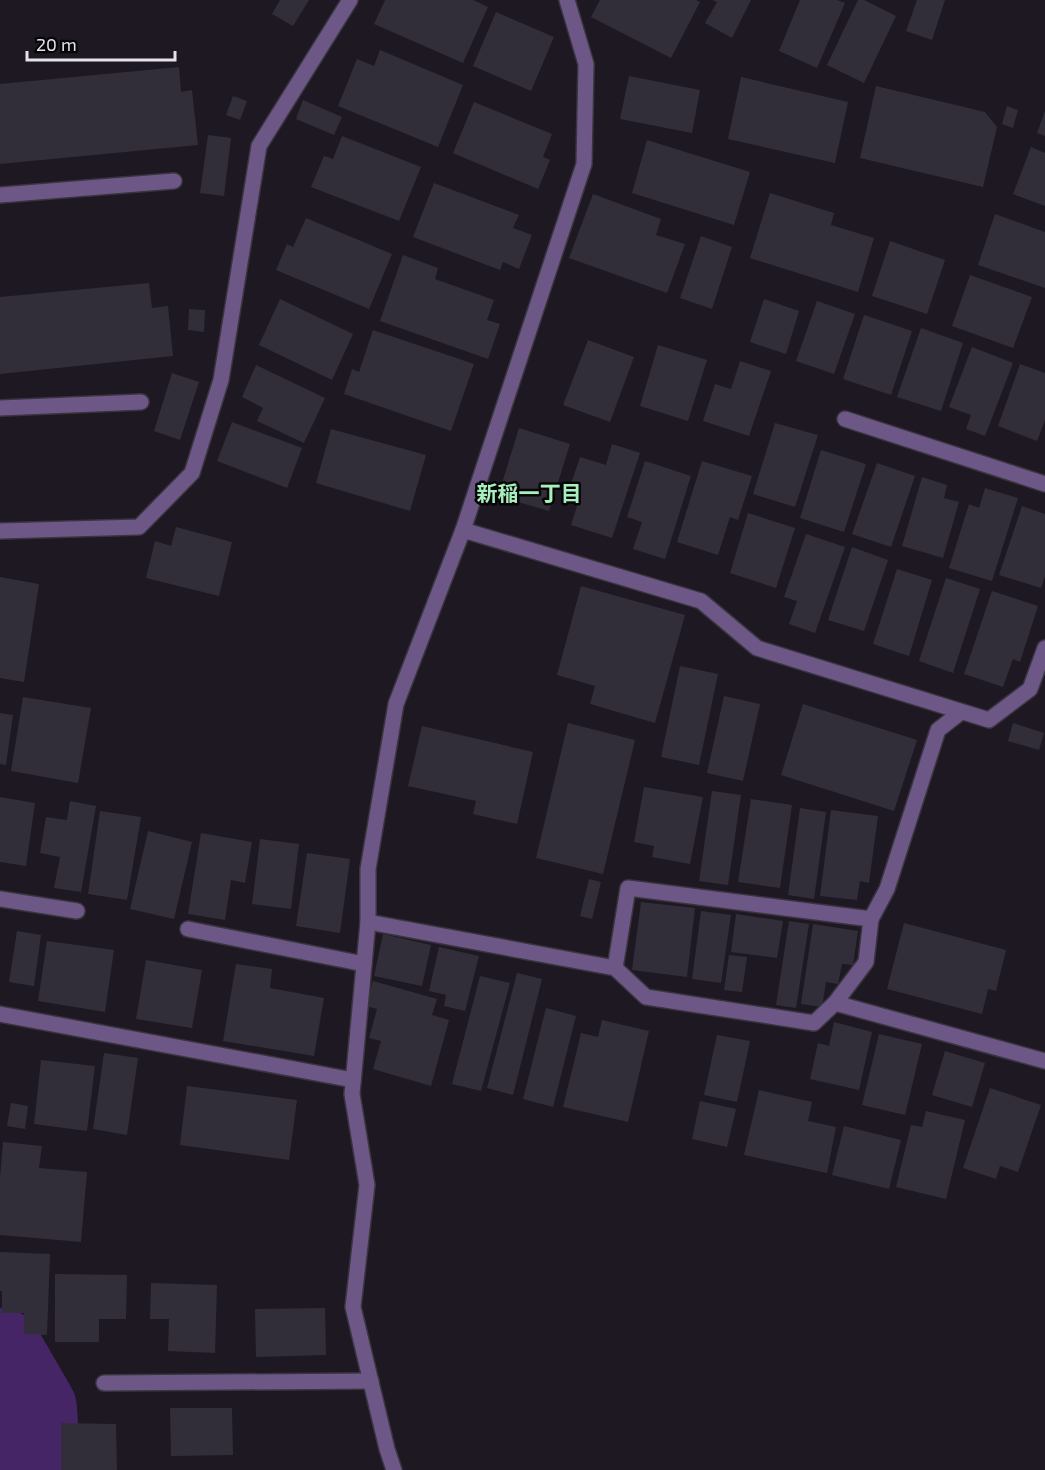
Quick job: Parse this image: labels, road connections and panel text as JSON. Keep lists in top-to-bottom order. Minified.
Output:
{"districts":["新稲一丁目"],"scale_bar":"20 m"}
